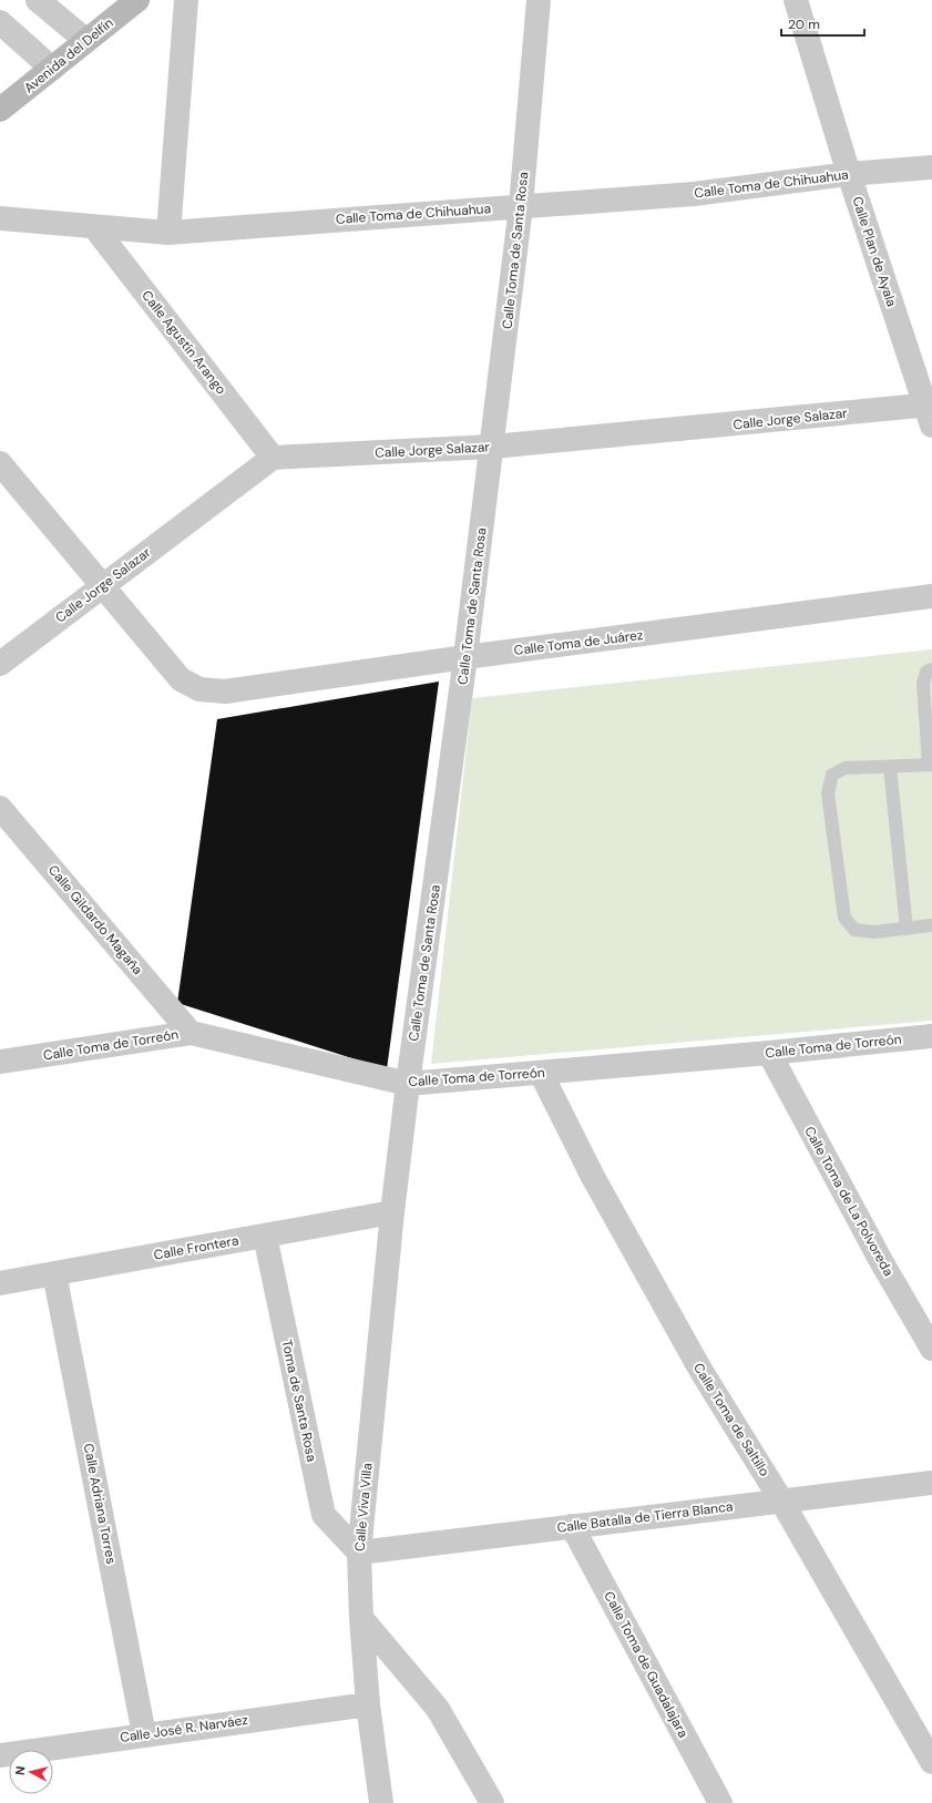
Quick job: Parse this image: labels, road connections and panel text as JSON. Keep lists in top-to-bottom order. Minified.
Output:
{"streets":{"street":["Avenida del Delfín","Calle Toma de Chihuahua","Calle Toma de Santa Rosa","Calle Plan de Ayala","Calle Agustín Arango","Calle Jorge Salazar","Calle Toma de Juárez","Calle Gildardo Magaña","Calle Toma de Torreón","Calle Toma de La Polvoreda","Calle Frontera","Toma de Santa Rosa","Calle Toma de Saltillo","Calle Adriana Torres","Calle Viva Villa","Calle Batalla de Tierra Blanca","Calle Toma de Guadalajara","Calle José R. Narváez"]},"crossings":[["Calle Toma de Chihuahua","Calle Toma de Santa Rosa"],["Calle Toma de Chihuahua","Calle Plan de Ayala"],["Calle Toma de Chihuahua","Calle Agustín Arango"],["Calle Toma de Santa Rosa","Calle Jorge Salazar"],["Calle Toma de Santa Rosa","Calle Toma de Juárez"],["Calle Toma de Santa Rosa","Calle Toma de Torreón"],["Calle Toma de Santa Rosa","Calle Frontera"],["Calle Toma de Santa Rosa","Calle Viva Villa"],["Calle Plan de Ayala","Calle Jorge Salazar"],["Calle Agustín Arango","Calle Jorge Salazar"],["Calle Jorge Salazar","Calle Toma de Juárez"],["Calle Gildardo Magaña","Calle Toma de Torreón"],["Calle Toma de Torreón","Calle Toma de La Polvoreda"],["Calle Toma de Torreón","Calle Toma de Saltillo"],["Calle Frontera","Toma de Santa Rosa"],["Calle Frontera","Calle Adriana Torres"],["Calle Frontera","Calle Viva Villa"],["Toma de Santa Rosa","Calle Viva Villa"],["Toma de Santa Rosa","Calle Batalla de Tierra Blanca"],["Calle Toma de Saltillo","Calle Batalla de Tierra Blanca"],["Calle Adriana Torres","Calle José R. Narváez"],["Calle Viva Villa","Calle Batalla de Tierra Blanca"],["Calle Viva Villa","Calle José R. Narváez"],["Calle Batalla de Tierra Blanca","Calle Toma de Guadalajara"]],"scale_bar":"20 m","north":"left"}
